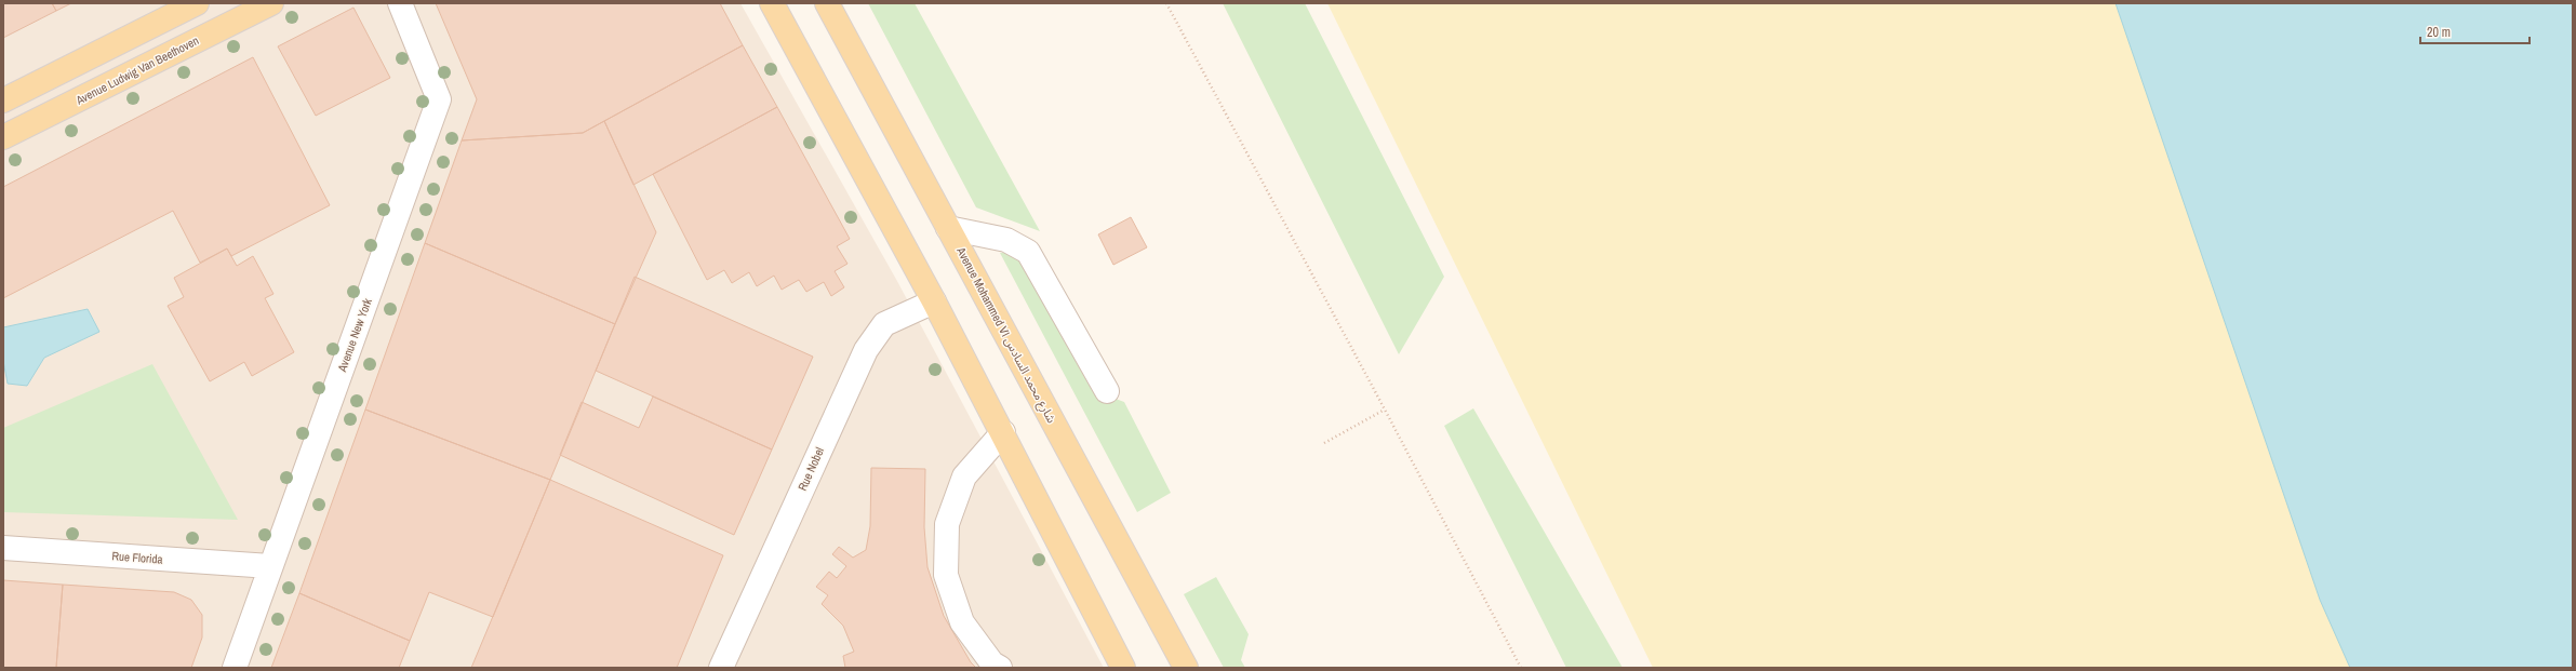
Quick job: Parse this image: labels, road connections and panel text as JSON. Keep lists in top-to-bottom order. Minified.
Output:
{"streets":{"main road":["Avenue Ludwig Van Beethoven","Avenue Mohammed VI شارع محمد السادس"],"street":["Avenue New York","Rue Nobel","Rue Florida"]},"crossings":[["Avenue New York","Rue Florida"]],"scale_bar":"20 m"}
